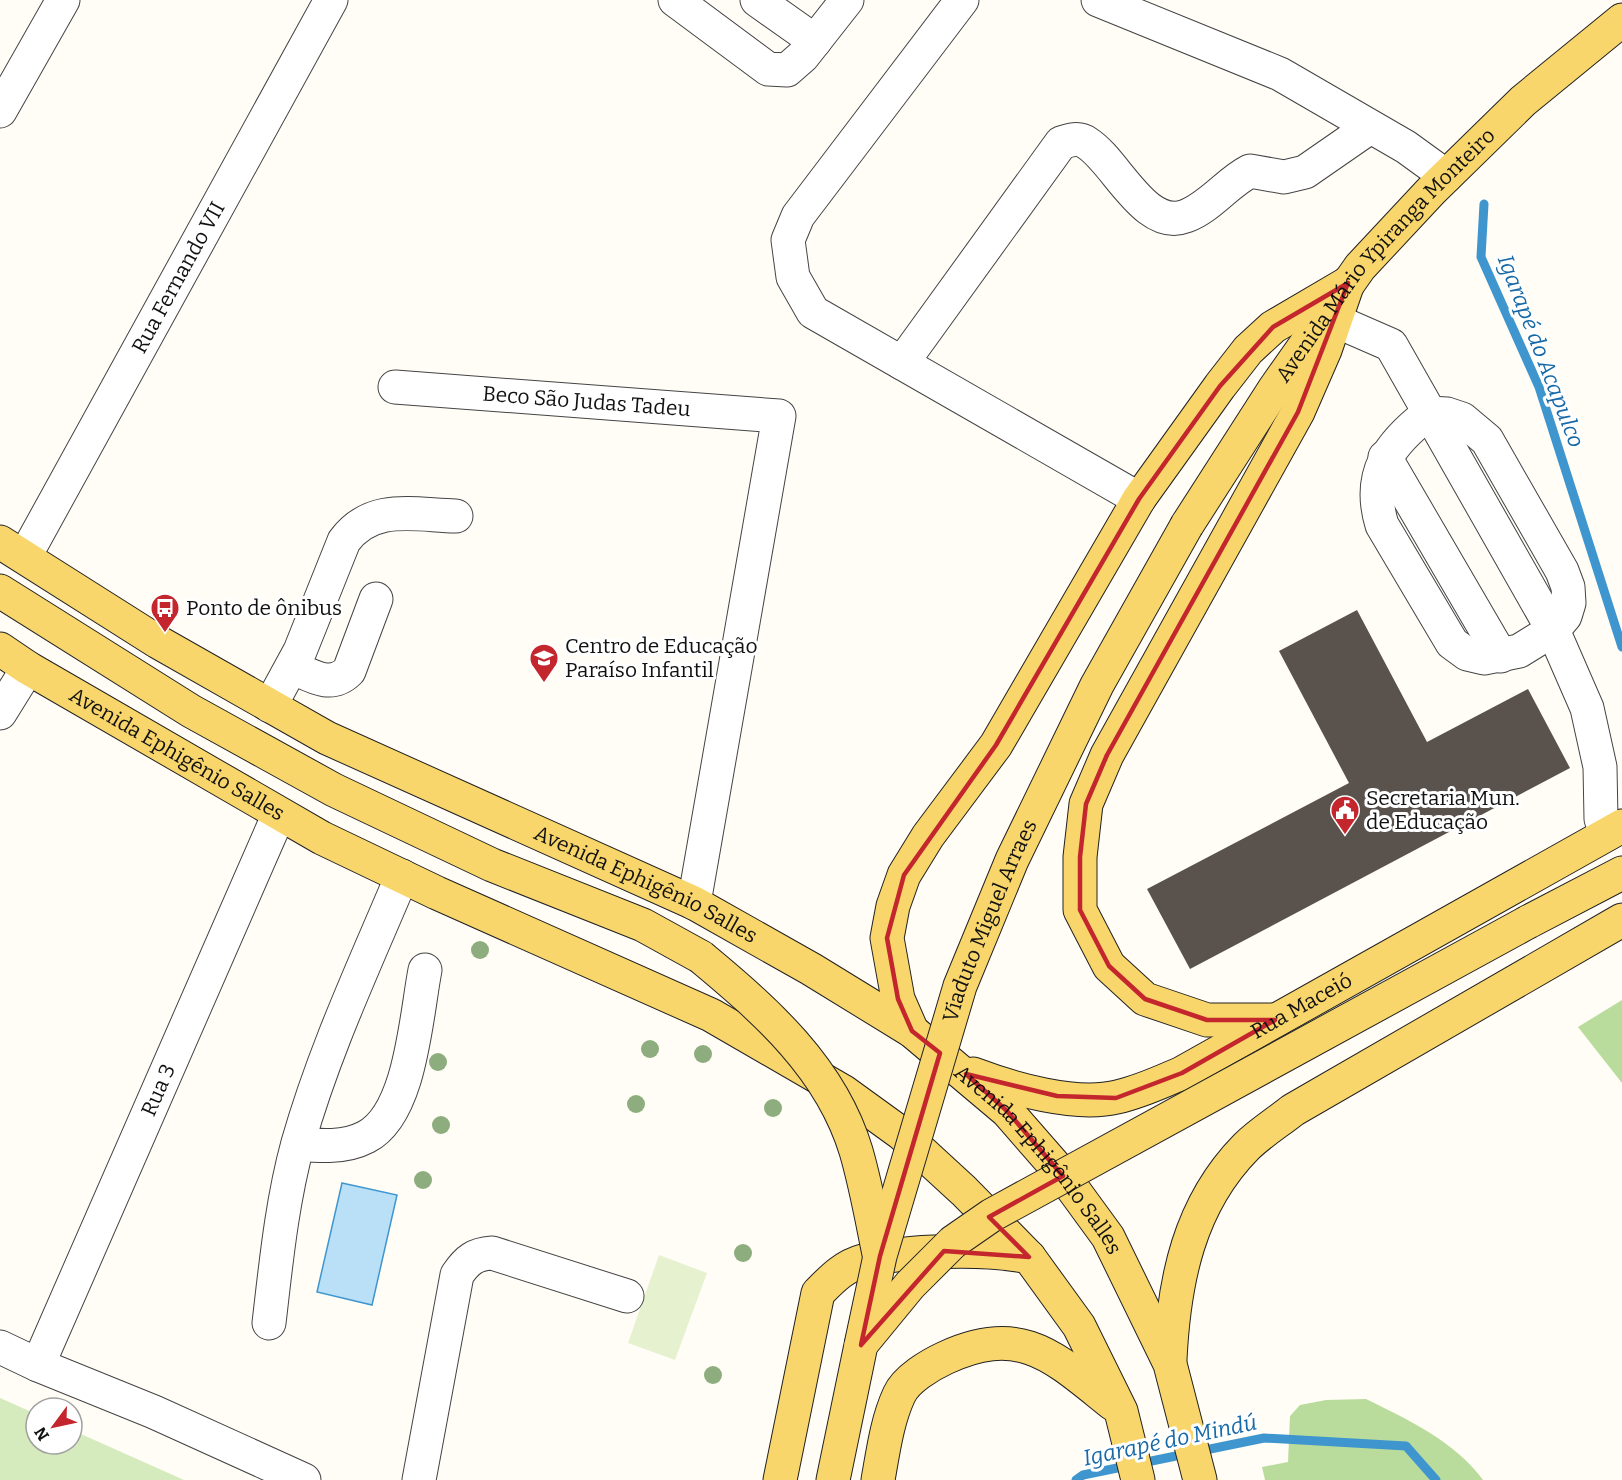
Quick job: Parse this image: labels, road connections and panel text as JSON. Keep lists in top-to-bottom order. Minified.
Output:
{"streets":{"main road":["Avenida Mário Ypiranga Monteiro","Avenida Ephigênio Salles","Viaduto Miguel Arraes","Rua Maceió"],"street":["Rua Fernando VII","Beco São Judas Tadeu","Rua 3"]},"crossings":[["Avenida Mário Ypiranga Monteiro","Viaduto Miguel Arraes"],["Rua Fernando VII","Avenida Ephigênio Salles"],["Beco São Judas Tadeu","Avenida Ephigênio Salles"],["Avenida Ephigênio Salles","Rua Maceió"],["Avenida Ephigênio Salles","Rua 3"]],"water":["Igarapé do Acapulco","Igarapé do Mindú"],"places":{"bus stop":["Ponto de ônibus"],"school or university":["Centro de Educação Paraíso Infantil"],"public building":["Secretaria Mun. de Educação"]},"north":"bottom left"}
